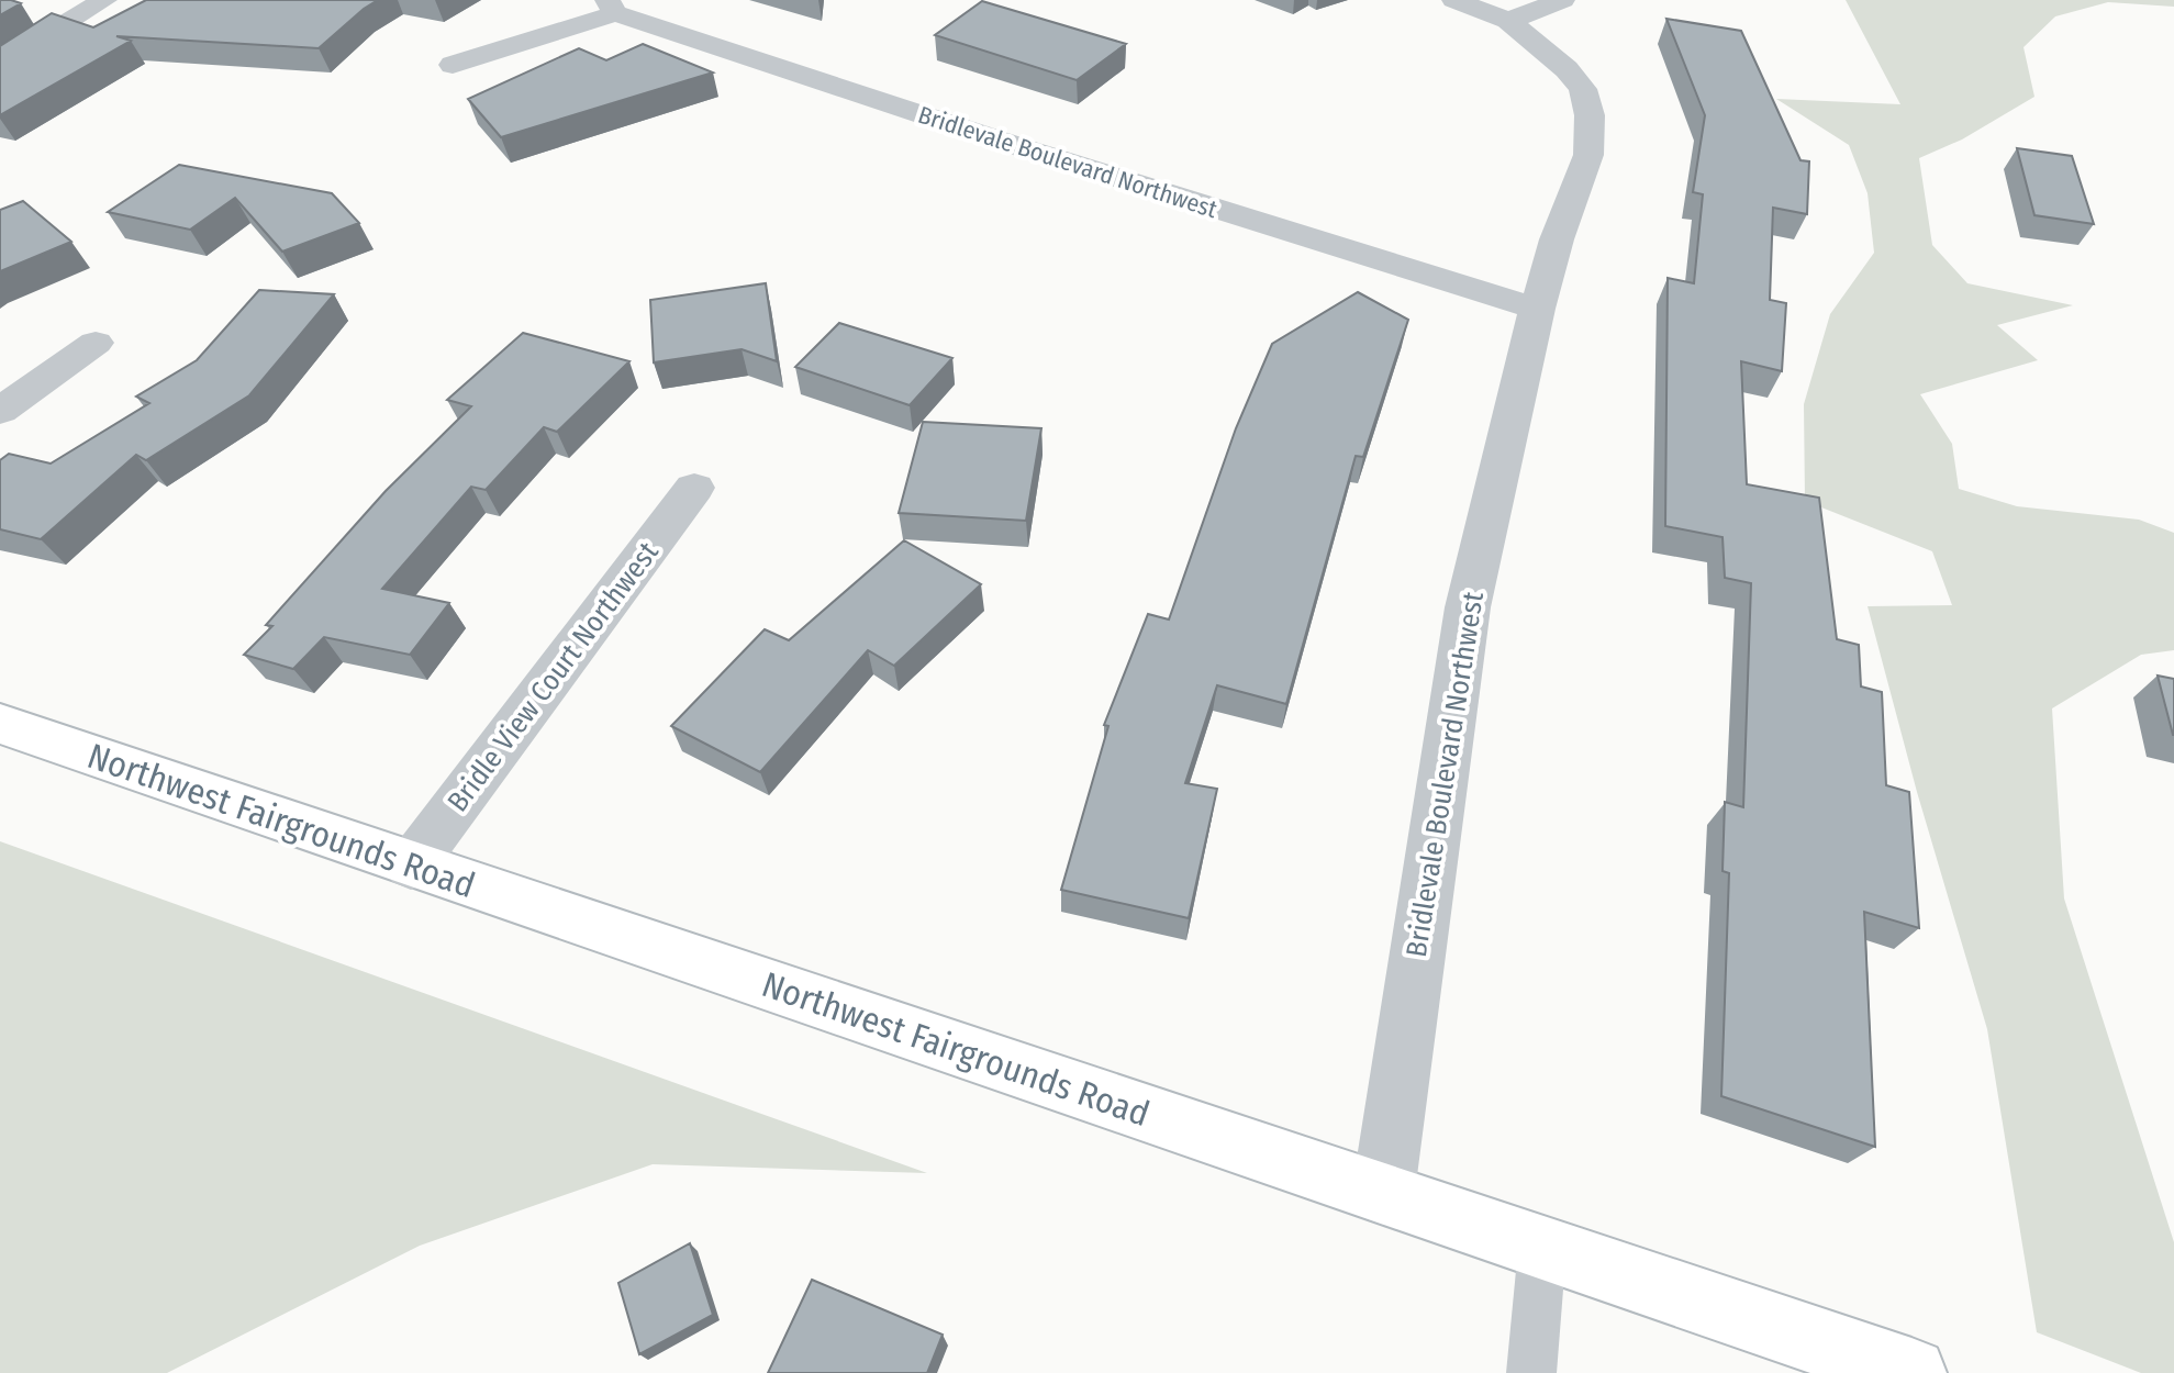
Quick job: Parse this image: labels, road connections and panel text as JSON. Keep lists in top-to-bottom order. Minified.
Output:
{"streets":{"main road":["Northwest Fairgrounds Road"],"street":["Bridlevale Boulevard Northwest","Bridle View Court Northwest"]},"crossings":[["Bridlevale Boulevard Northwest","Northwest Fairgrounds Road"],["Bridle View Court Northwest","Northwest Fairgrounds Road"]]}
